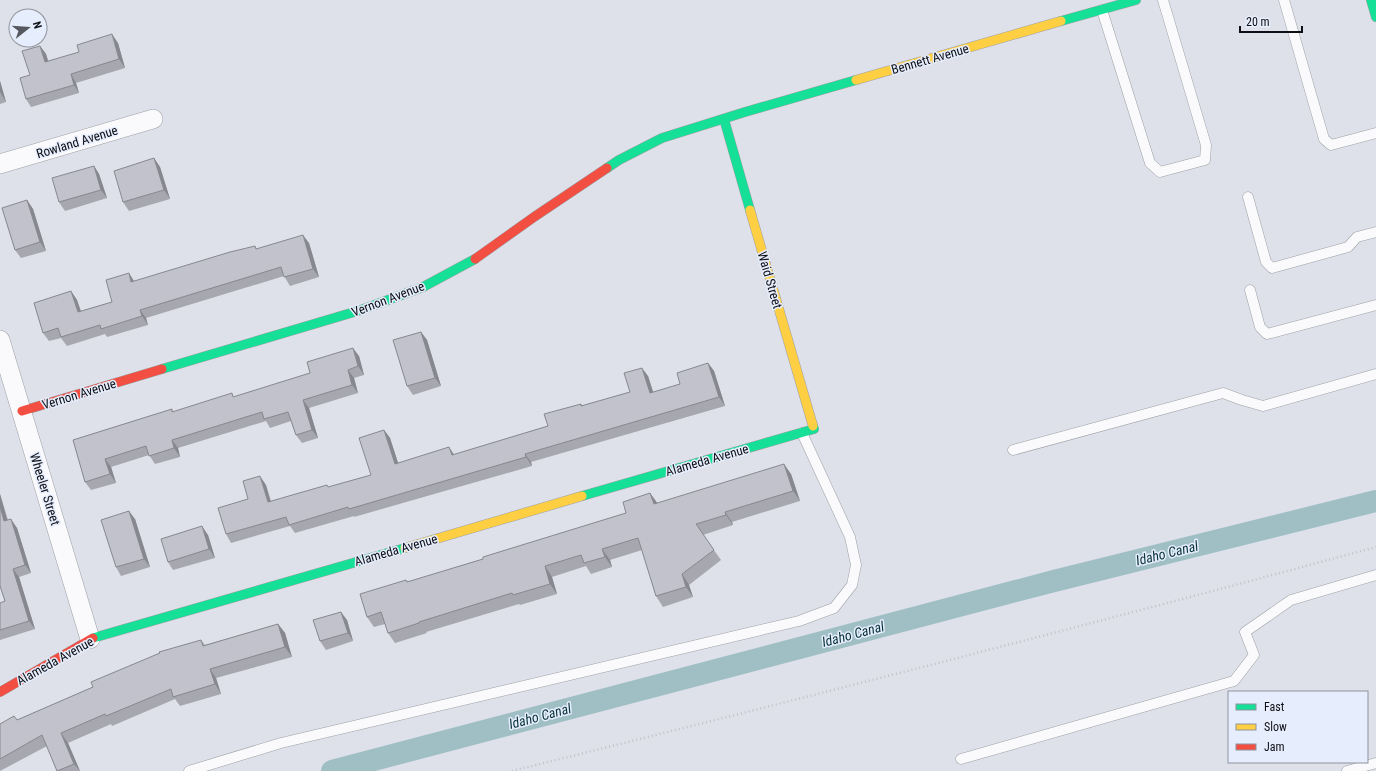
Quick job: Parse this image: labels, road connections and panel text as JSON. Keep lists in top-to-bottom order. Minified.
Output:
{"streets":{"street":["Bennett Avenue","Rowland Avenue","Waid Street","Vernon Avenue","Alameda Avenue","Wheeler Street"]},"crossings":[["Bennett Avenue","Waid Street"],["Bennett Avenue","Vernon Avenue"],["Waid Street","Vernon Avenue"],["Waid Street","Alameda Avenue"],["Vernon Avenue","Wheeler Street"],["Alameda Avenue","Wheeler Street"]],"water":["Idaho Canal"],"legend":["Fast","Slow","Jam"],"scale_bar":"20 m","north":"right"}
